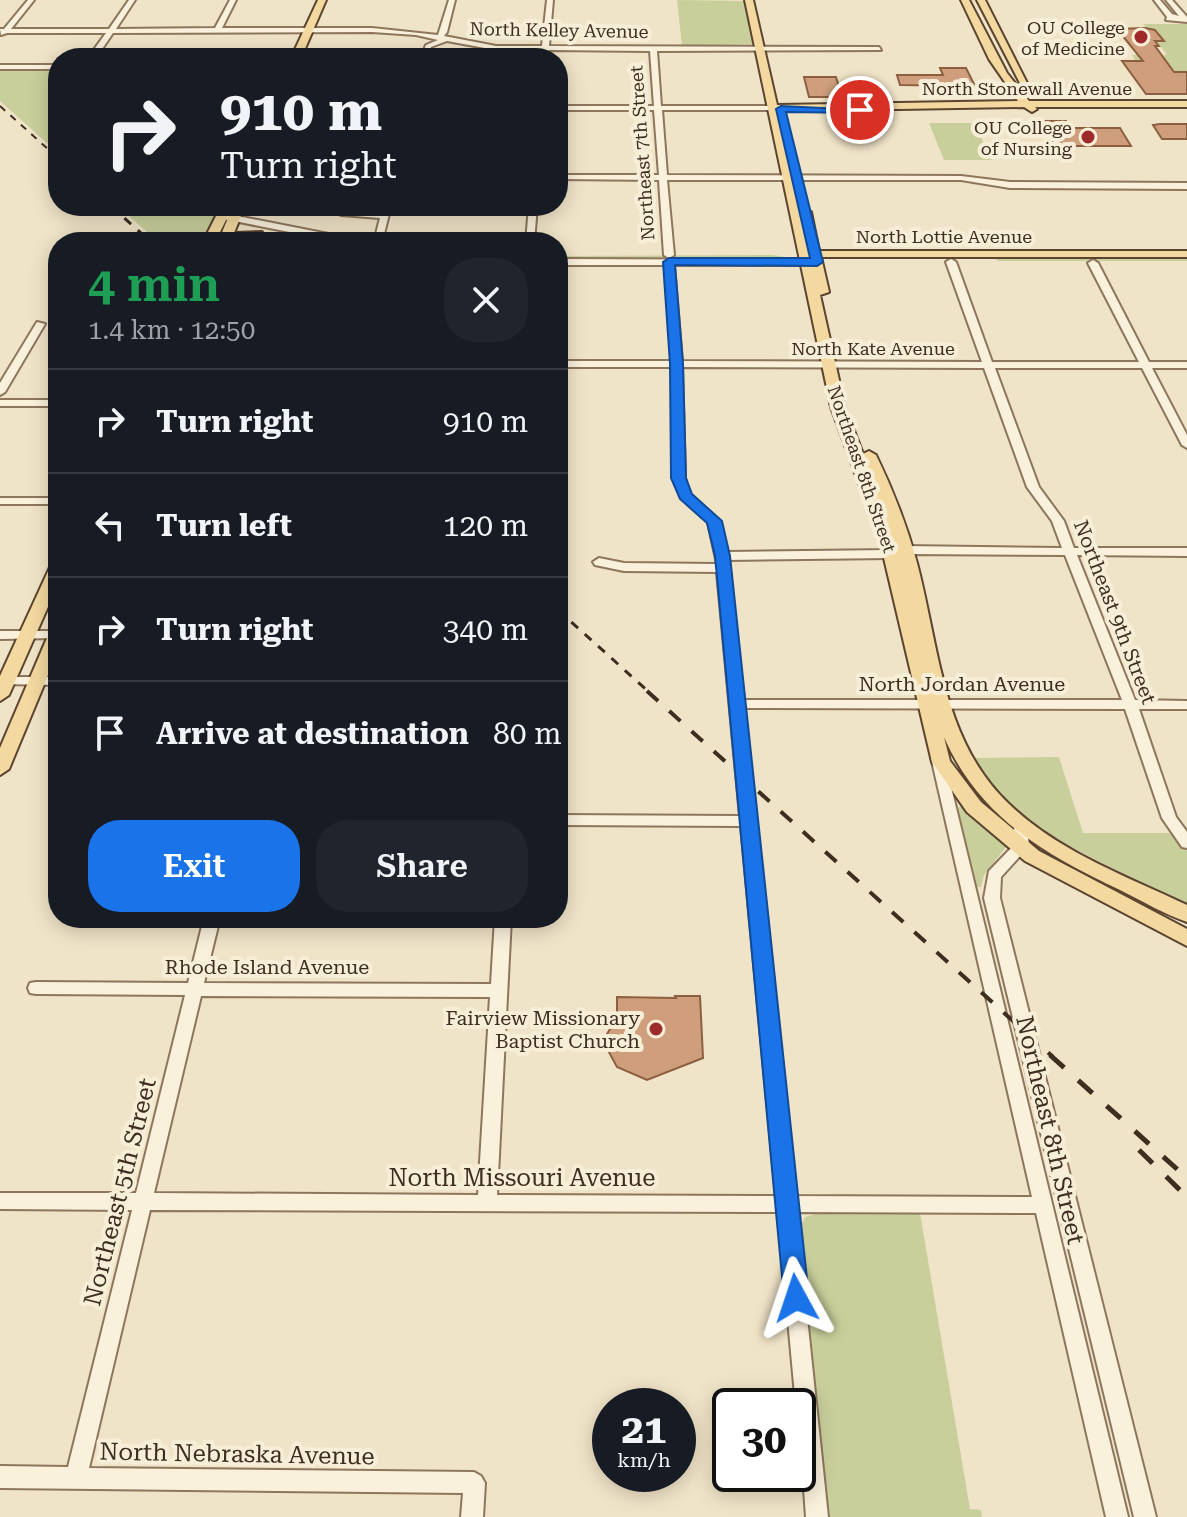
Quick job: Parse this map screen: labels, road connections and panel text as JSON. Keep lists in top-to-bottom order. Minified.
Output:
{"streets":{"main road":["North Stonewall Avenue","North Lottie Avenue","Northeast 8th Street"],"street":["North Kelley Avenue","Northeast 7th Street","North Kate Avenue","Northeast 9th Street","North Jordan Avenue","Rhode Island Avenue","North Missouri Avenue","Northeast 5th Street","North Nebraska Avenue"]},"crossings":[["North Kelley Avenue","Northeast 7th Street"],["North Kelley Avenue","Northeast 8th Street"],["North Stonewall Avenue","Northeast 7th Street"],["North Stonewall Avenue","Northeast 8th Street"],["Northeast 7th Street","North Lottie Avenue"],["Northeast 7th Street","North Kate Avenue"],["Northeast 7th Street","North Jordan Avenue"],["Northeast 7th Street","North Missouri Avenue"],["North Lottie Avenue","Northeast 8th Street"],["North Lottie Avenue","Northeast 9th Street"],["North Kate Avenue","Northeast 8th Street"],["North Kate Avenue","Northeast 9th Street"],["Northeast 8th Street","North Jordan Avenue"],["Northeast 8th Street","North Missouri Avenue"],["Northeast 9th Street","North Jordan Avenue"],["Rhode Island Avenue","Northeast 5th Street"],["North Missouri Avenue","Northeast 5th Street"],["Northeast 5th Street","North Nebraska Avenue"]],"places":["OU College of Medicine","OU College of Nursing","Fairview Missionary Baptist Church"],"page":{"turn":["910 m","Turn right"],"heading":["4 min","1.4 km · 12:50"],"list":[{"name":"Turn right","value":"910 m"},{"name":"Turn left","value":"120 m"},{"name":"Turn right","value":"340 m"},{"name":"Arrive at destination","value":"80 m"}],"buttons":["Exit","Share"],"speed":"21 km/h","limit":"30"}}
